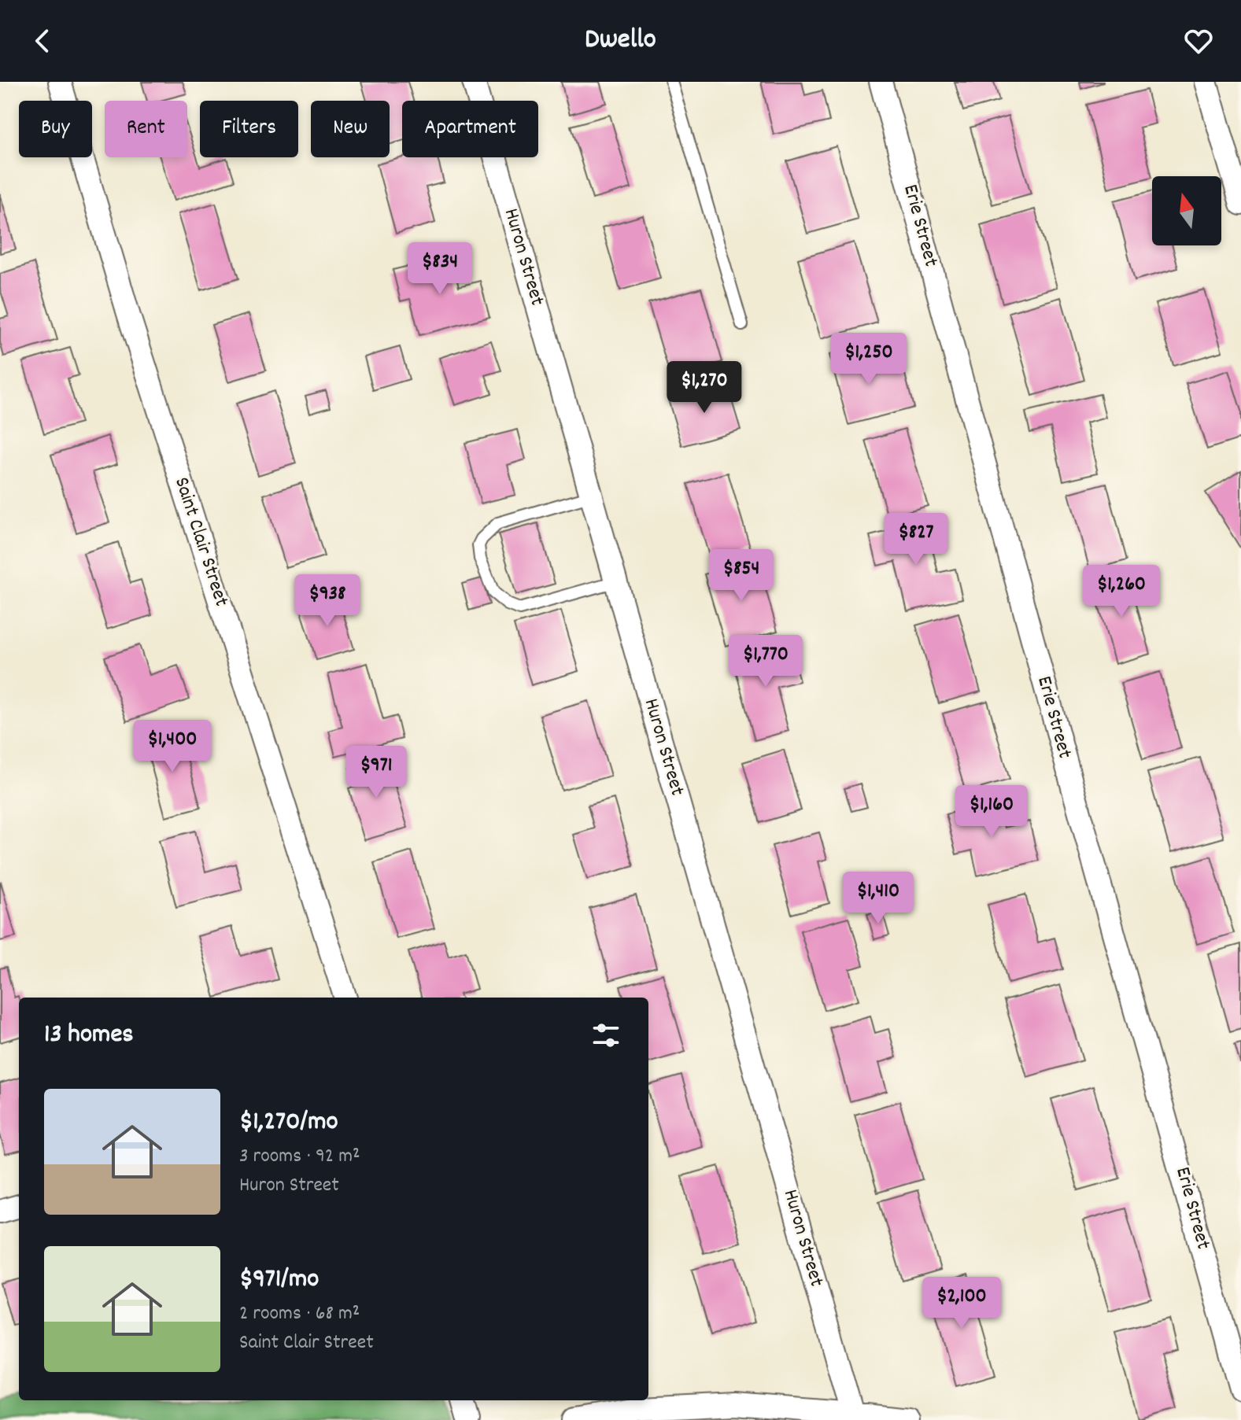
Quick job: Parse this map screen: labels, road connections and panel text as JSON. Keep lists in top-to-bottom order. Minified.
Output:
{"streets":{"street":["Erie Street","Huron Street","Saint Clair Street"]},"north":"top","page":{"header":"Dwello","chip":["Buy","Rent","Filters","New","Apartment"],"price":["$834","$1,250","$1,270","$827","$854","$1,260","$938","$1,770","$1,400","$971","$1,160","$1,410","$2,100"],"heading":"13 homes","list":[{"name":"$1,270/mo","note":"3 rooms · 92 m² · Huron Street"},{"name":"$971/mo","note":"2 rooms · 68 m² · Saint Clair Street"}]}}
